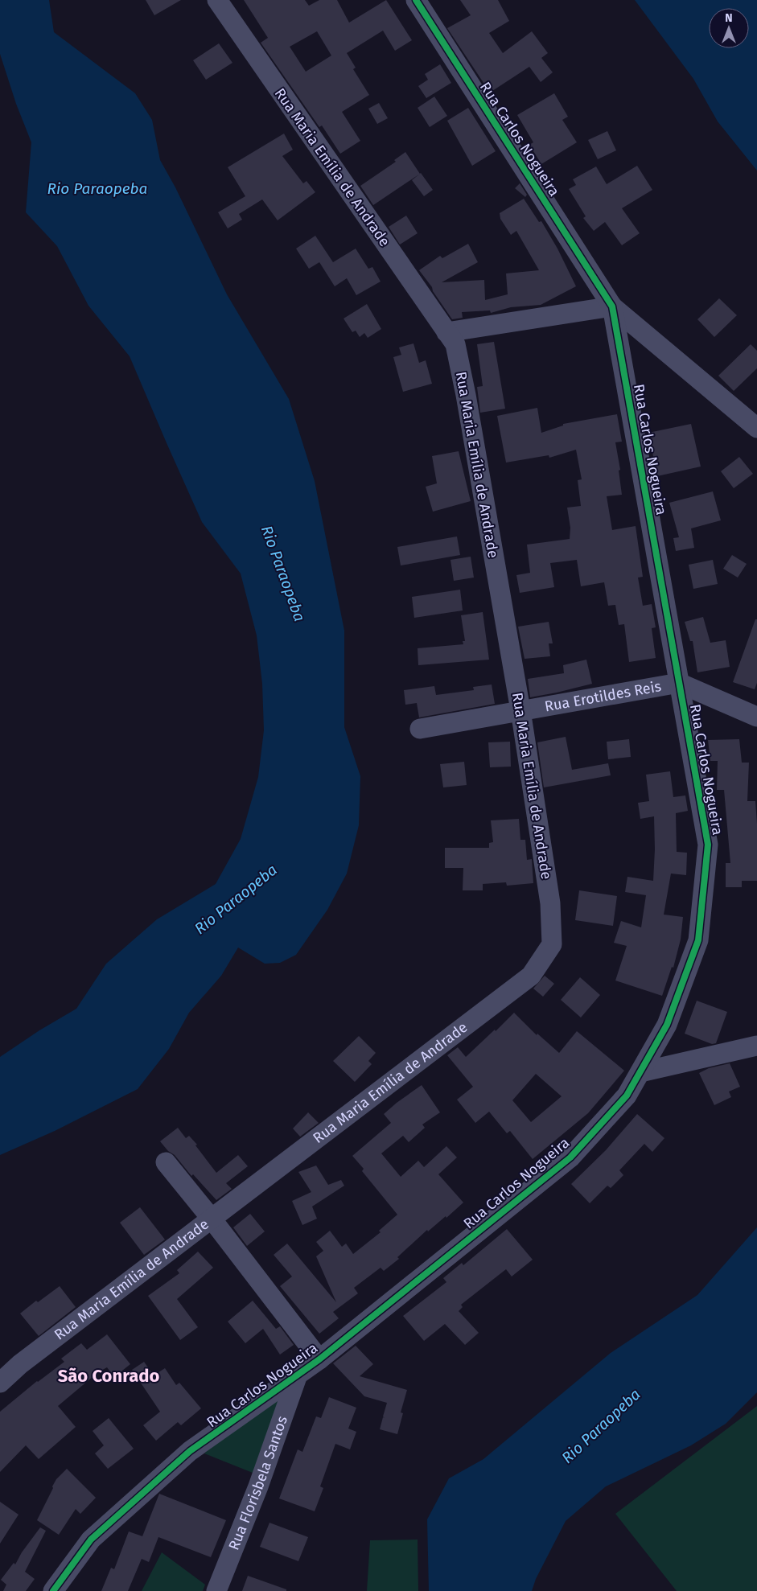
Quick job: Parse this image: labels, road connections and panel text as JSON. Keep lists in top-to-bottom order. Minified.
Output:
{"streets":{"street":["Rua Carlos Nogueira","Rua Maria Emília de Andrade","Rua Erotildes Reis","Rua Florisbela Santos"]},"crossings":[["Rua Carlos Nogueira","Rua Erotildes Reis"],["Rua Carlos Nogueira","Rua Florisbela Santos"],["Rua Maria Emília de Andrade","Rua Erotildes Reis"]],"districts":["São Conrado"],"water":["Rio Paraopeba"],"north":"top"}
